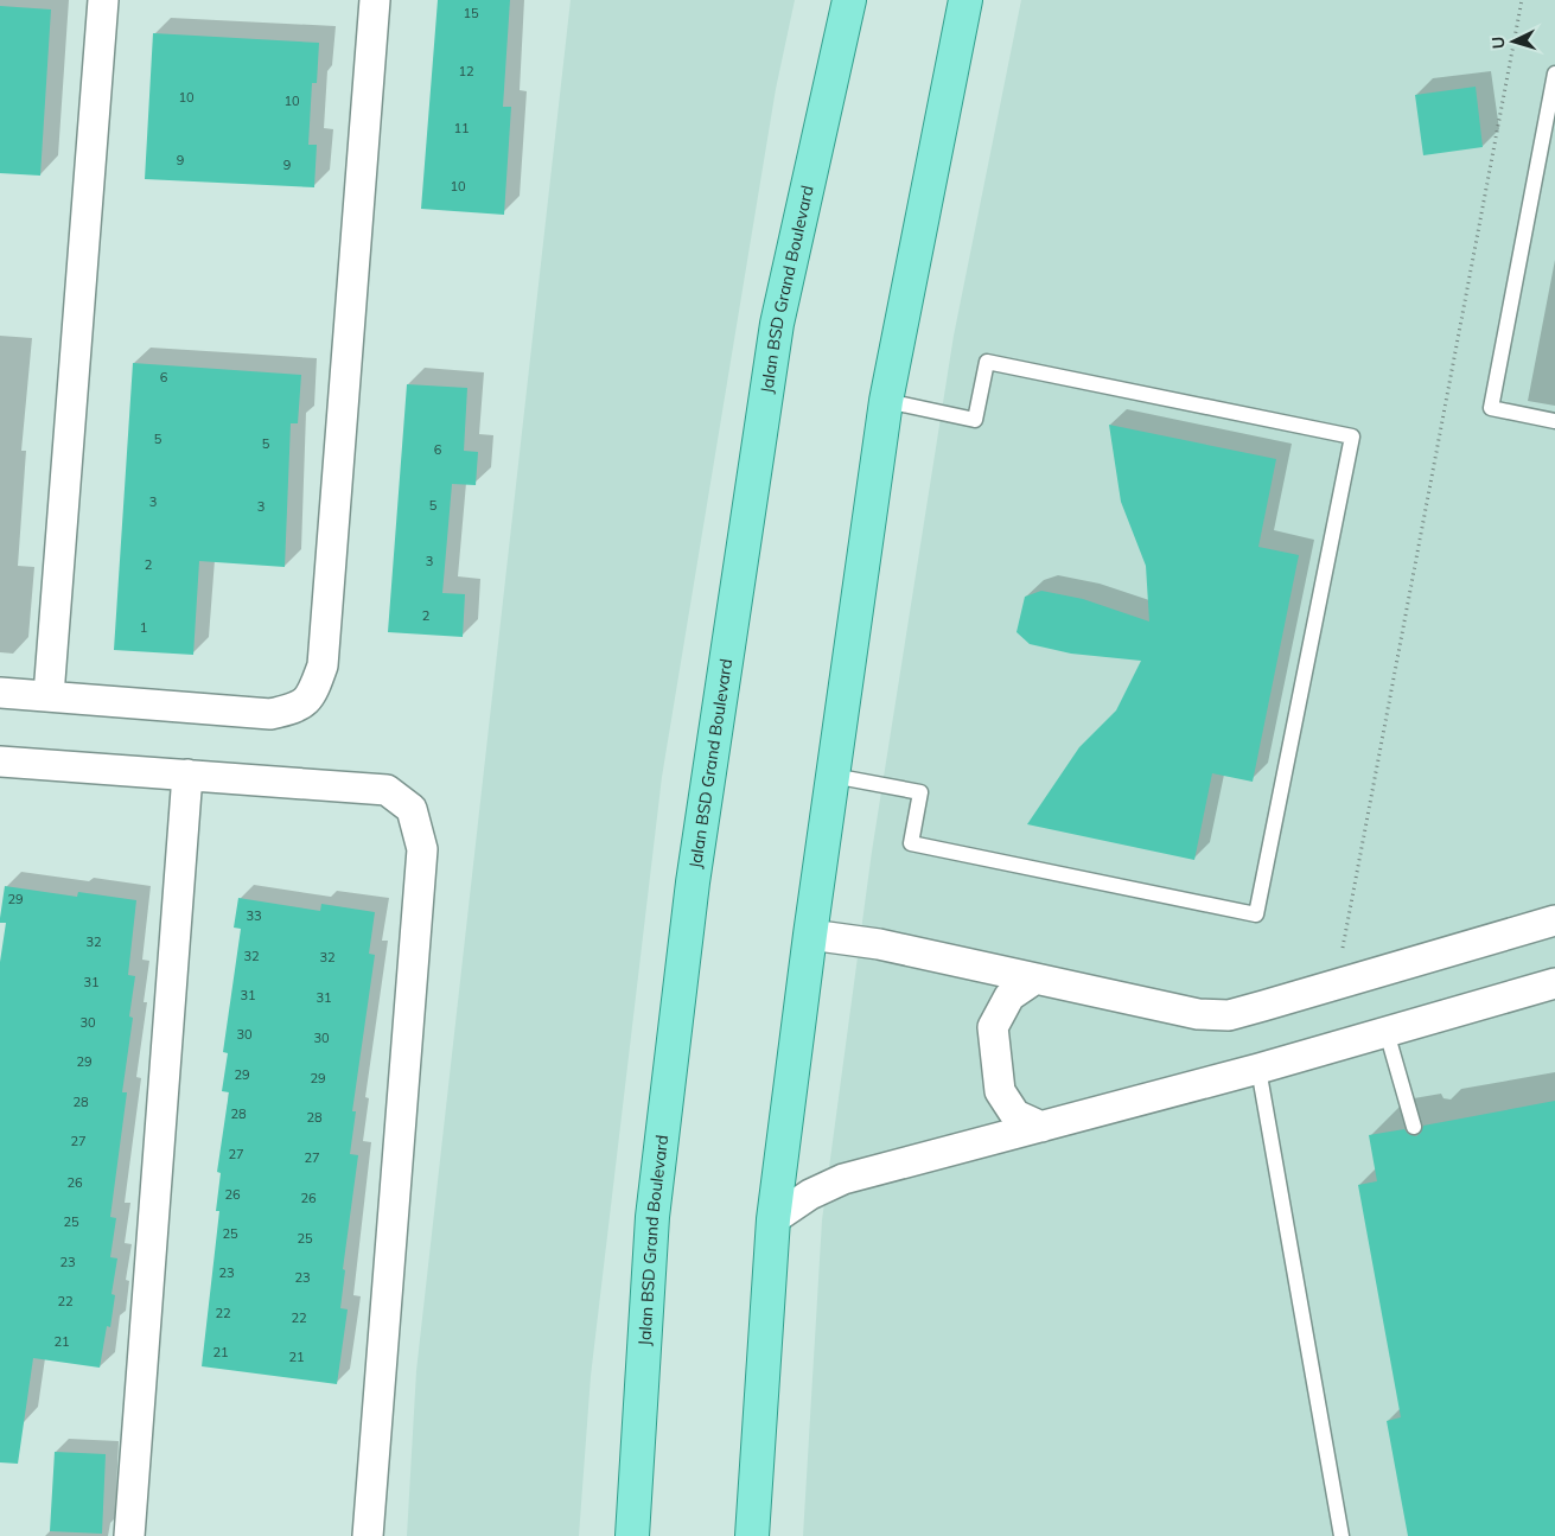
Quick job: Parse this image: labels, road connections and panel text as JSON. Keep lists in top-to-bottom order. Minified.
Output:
{"streets":{"main road":["Jalan BSD Grand Boulevard"]},"house_numbers":["15","12","10","10","11","9","9","10","6","5","5","6","3","5","3","3","2","2","1","29","33","32","32","32","31","31","31","30","30","30","29","29","29","28","28","28","27","27","27","26","26","26","25","25","25","23","23","23","22","22","22","21","21","21"],"north":"left"}
